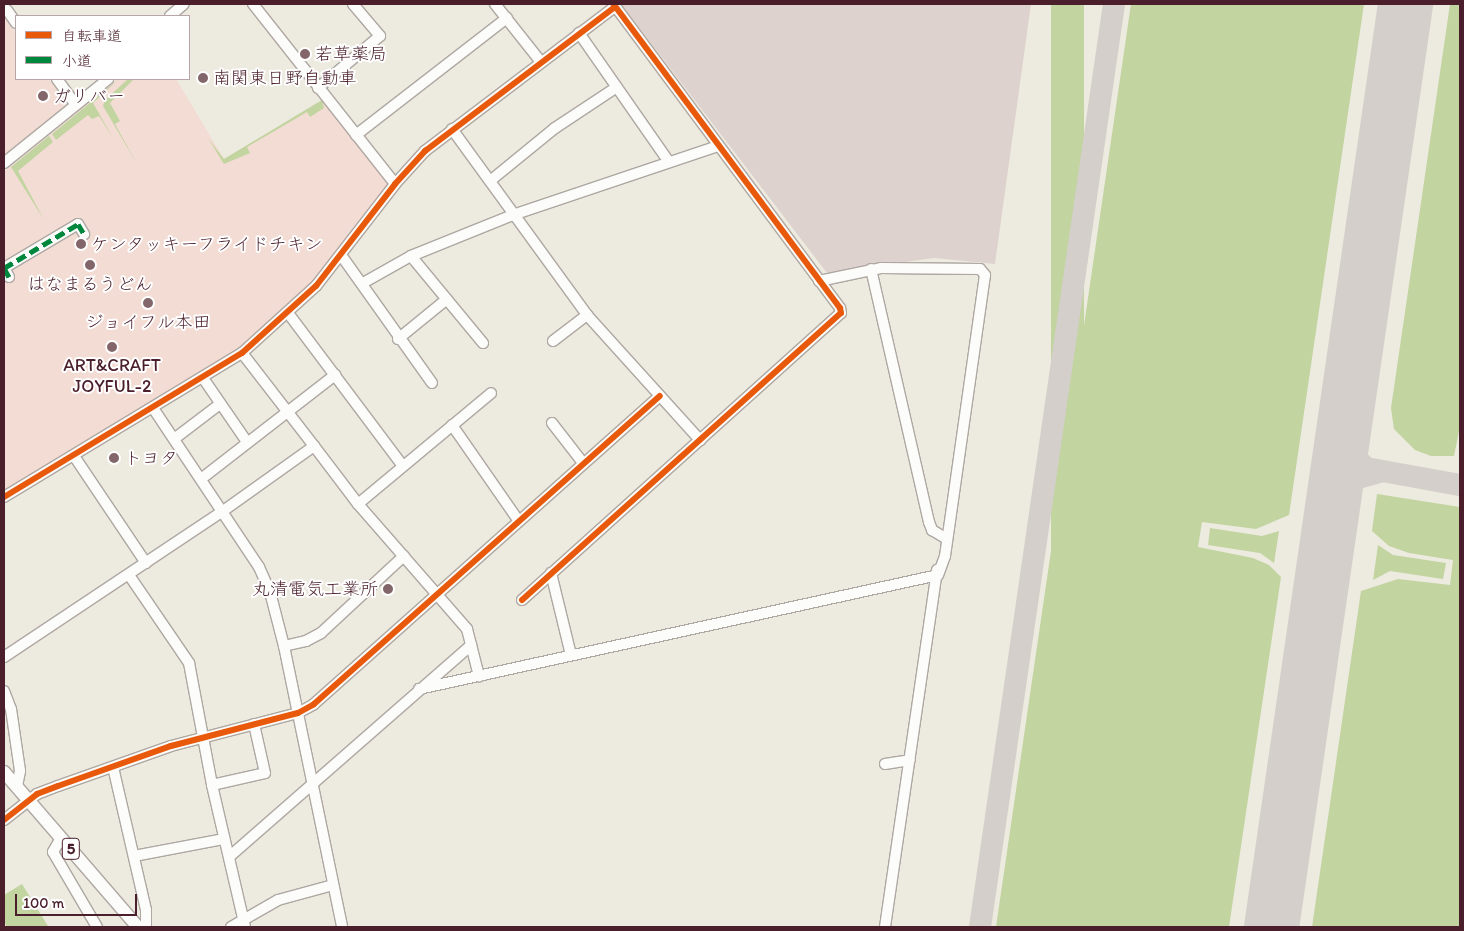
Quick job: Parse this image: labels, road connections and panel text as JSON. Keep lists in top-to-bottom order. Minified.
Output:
{"streets":{"main road":["5"]},"places":["若草薬局","南関東日野自動車","ガリバー","ケンタッキーフライドチキン","はなまるうどん","ジョイフル本田","ART&CRAFT JOYFUL-2","トヨタ","丸清電気工業所"],"legend":["自転車道","小道"],"scale_bar":"100 m"}
